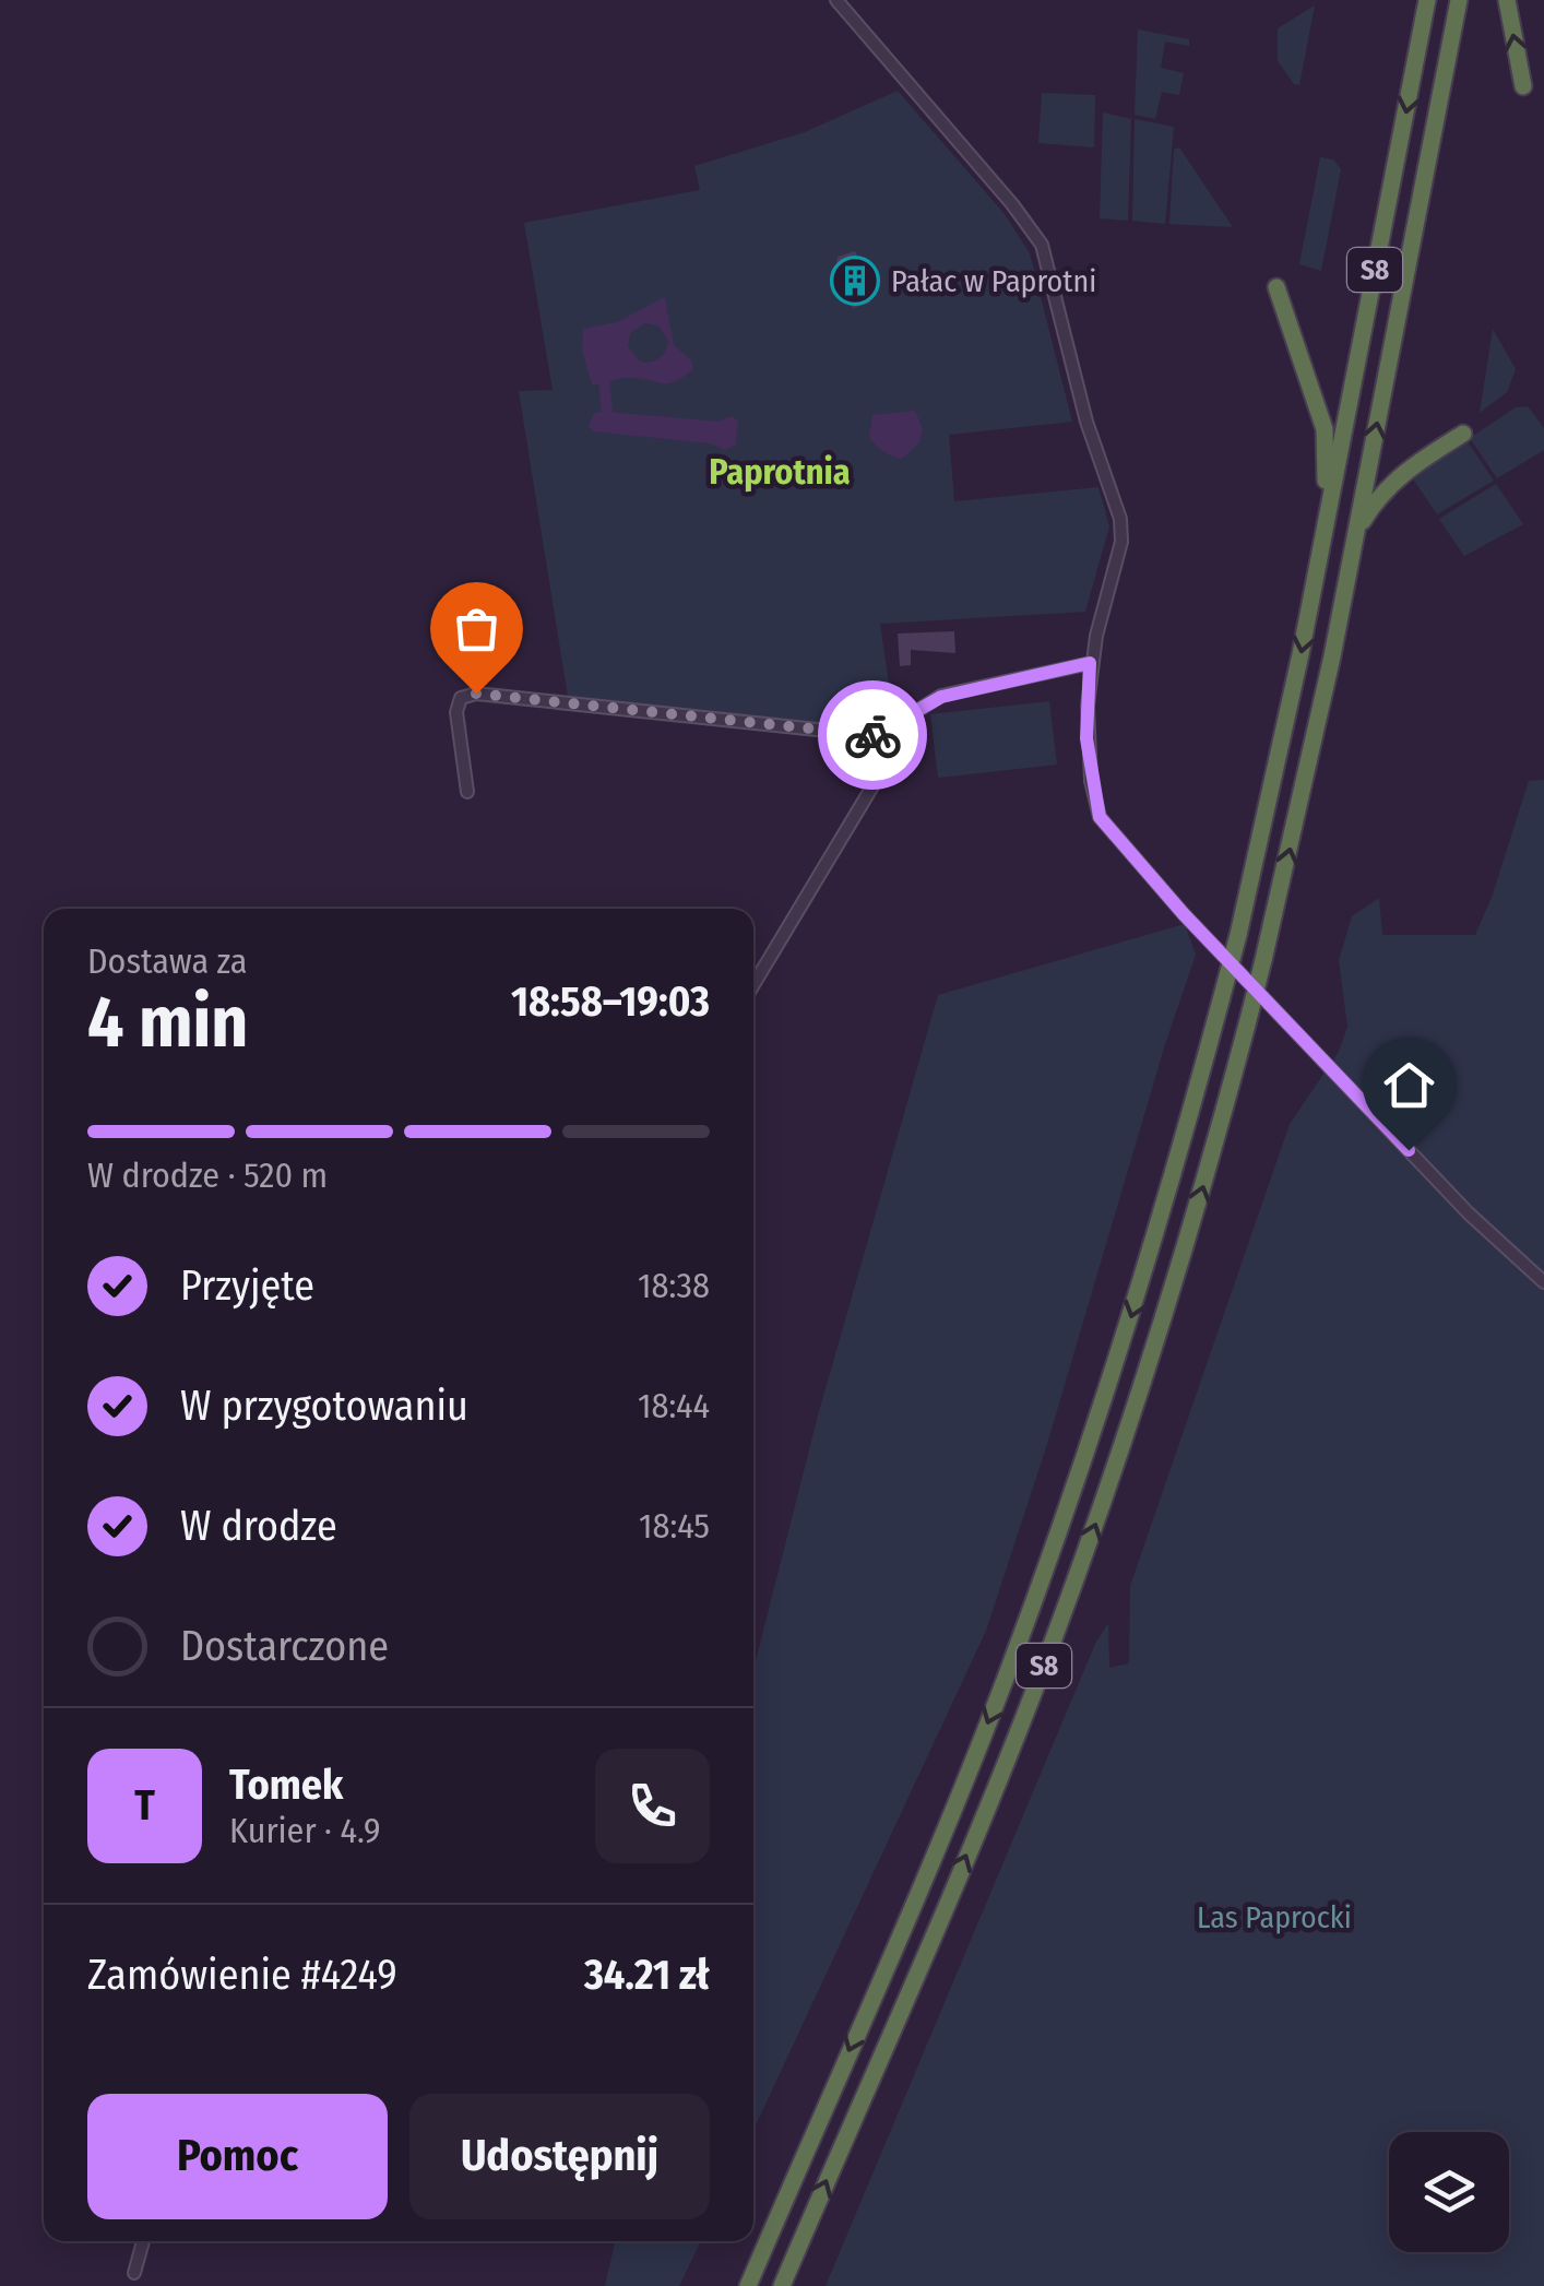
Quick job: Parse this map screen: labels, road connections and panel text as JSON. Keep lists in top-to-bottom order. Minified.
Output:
{"streets":{"highway":["S8"]},"districts":["Paprotnia"],"parks":["Las Paprocki"],"places":{"building":["Pałac w Paprotni"]},"page":{"heading":["4 min","Dostawa za","18:58–19:03"],"panel":["Tomek","Kurier · 4.9","Zamówienie #4249","34.21 zł"],"bar":"W drodze · 520 m","list":[["Przyjęte","18:38"],["W przygotowaniu","18:44"],["W drodze","18:45"],"Dostarczone"],"round":"T","buttons":["Pomoc","Udostępnij"]}}
